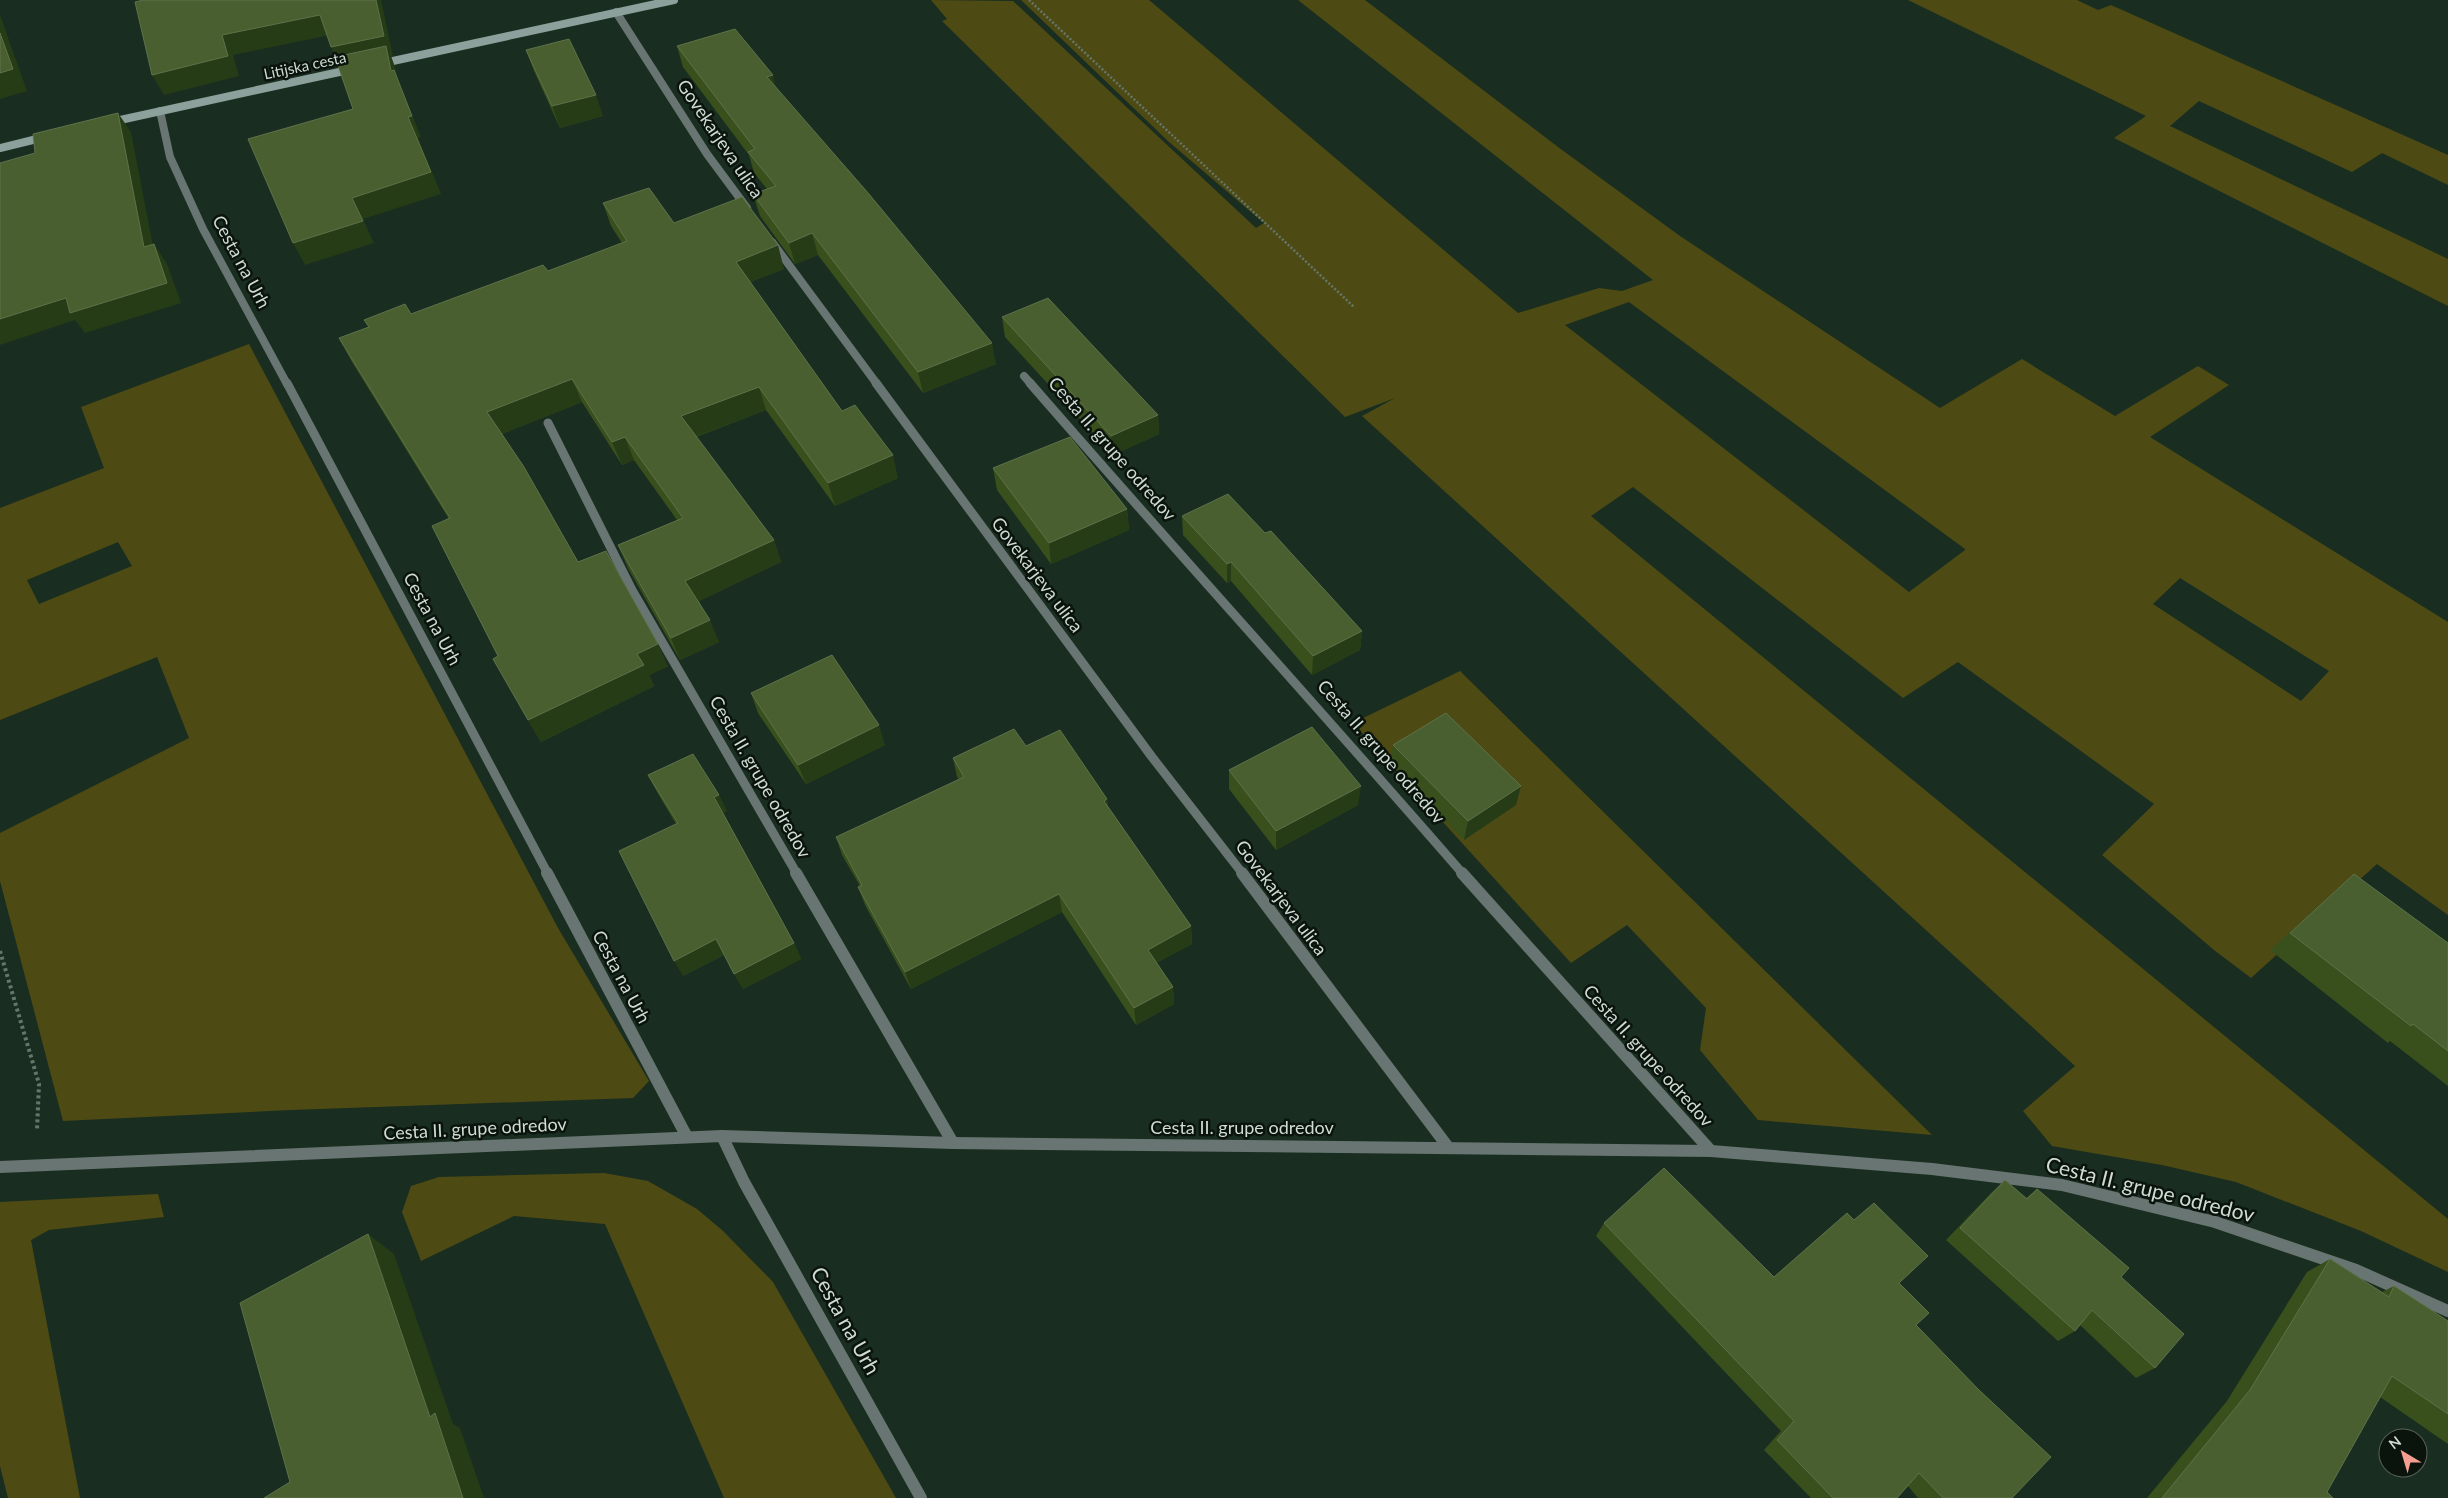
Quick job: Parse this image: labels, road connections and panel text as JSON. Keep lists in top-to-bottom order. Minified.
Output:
{"streets":{"main road":["Litijska cesta"],"street":["Govekarjeva ulica","Cesta na Urh","Cesta II. grupe odredov"]},"crossings":[["Litijska cesta","Govekarjeva ulica"],["Litijska cesta","Cesta na Urh"],["Govekarjeva ulica","Cesta II. grupe odredov"],["Cesta na Urh","Cesta II. grupe odredov"]],"north":"top left"}
